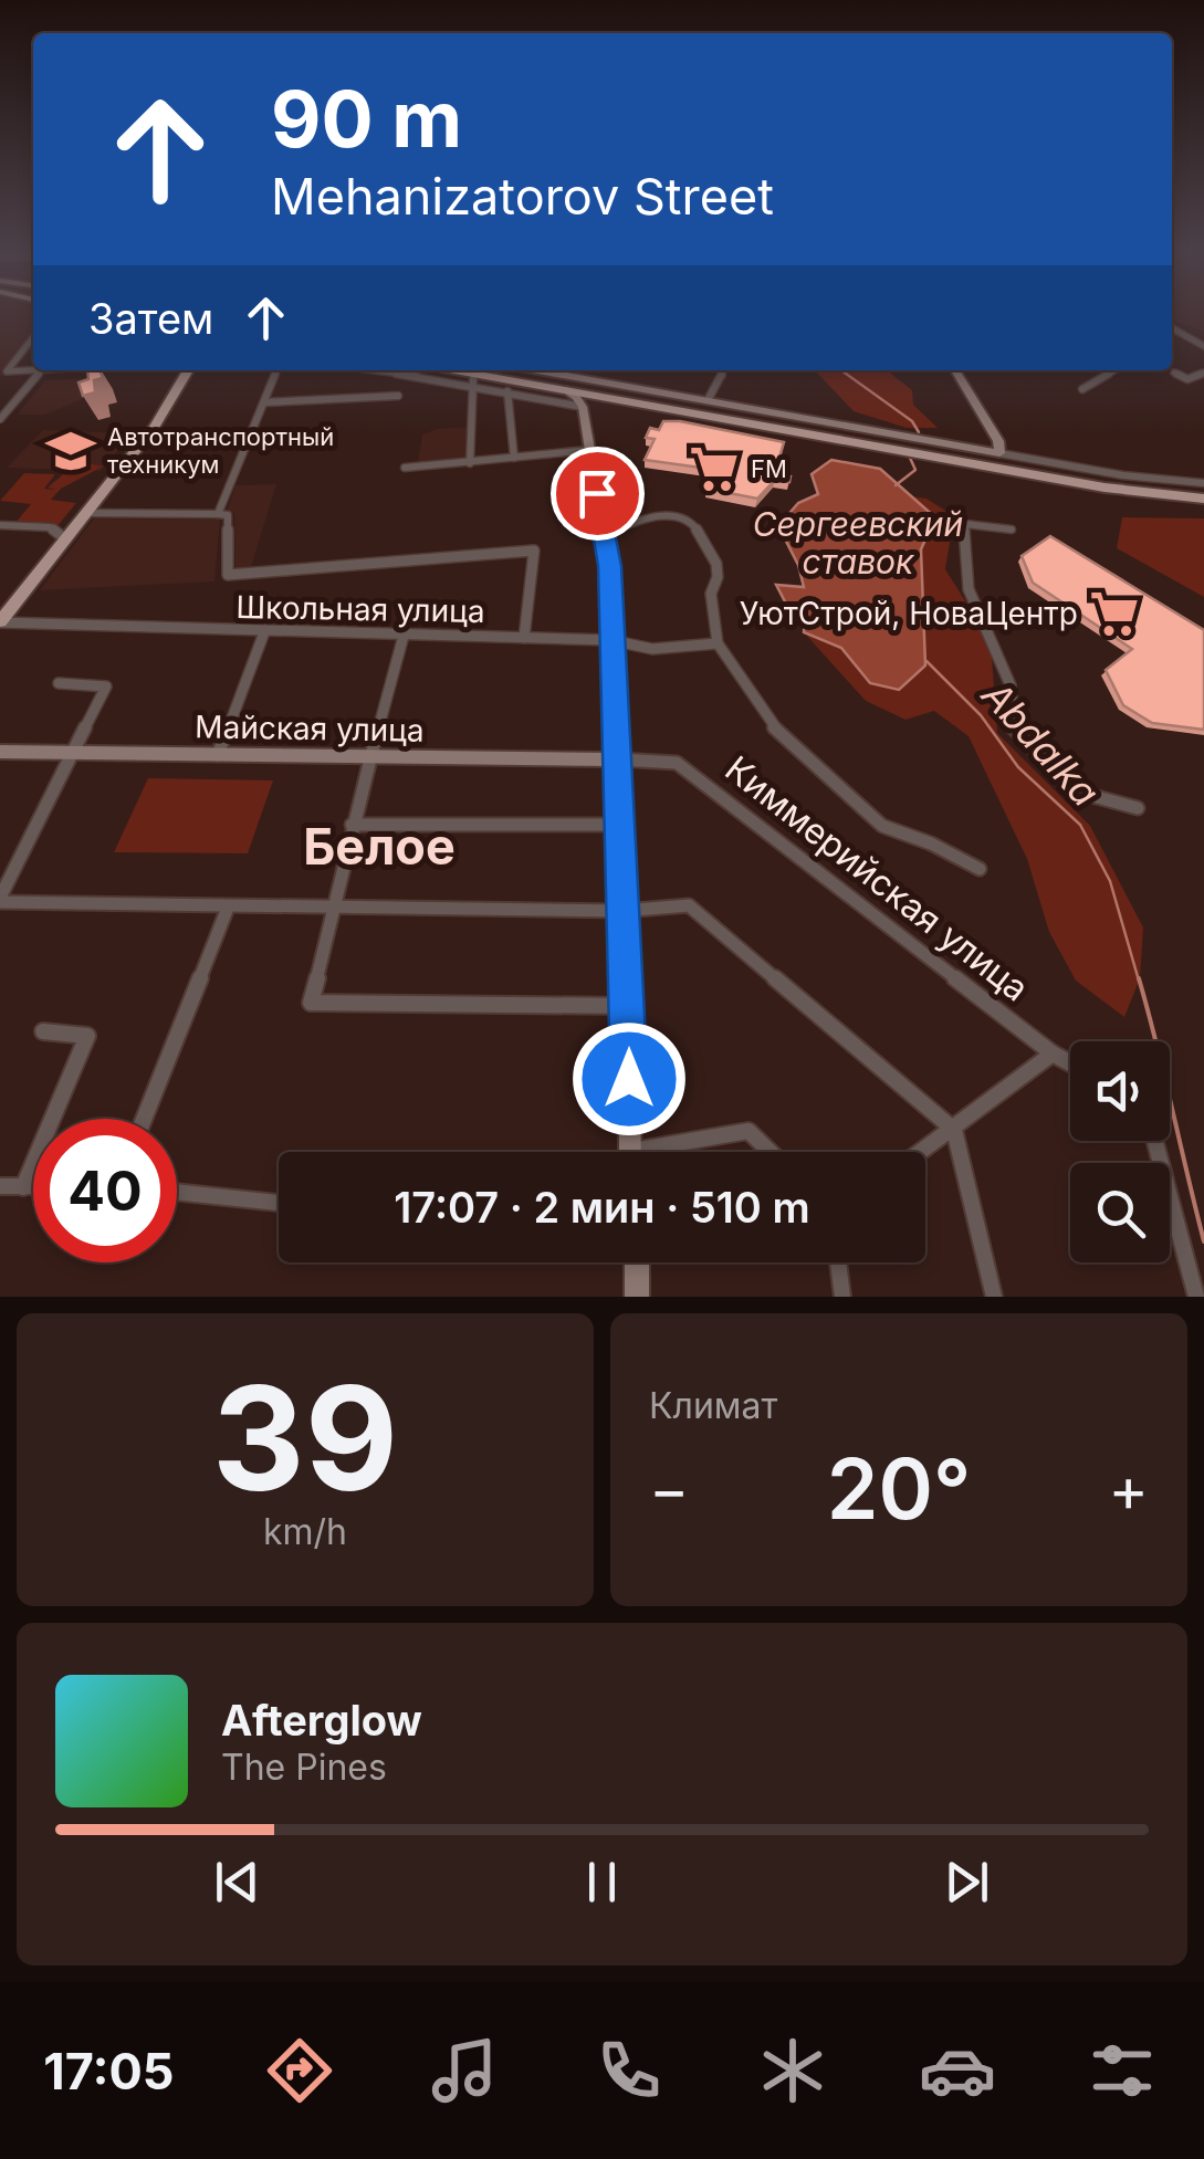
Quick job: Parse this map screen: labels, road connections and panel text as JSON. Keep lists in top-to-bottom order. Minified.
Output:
{"streets":{"street":["Школьная улица","Майская улица","Киммерийская улица"]},"crossings":[["Майская улица","Киммерийская улица"]],"districts":["Белое"],"water":["Сергеевский ставок","Abdalka"],"places":{"school or university":["Автотранспортный техникум"],"supermarket":["FM","УютСтрой, НоваЦентр"]},"page":{"turn":["90 m","Mehanizatorov Street"],"then":"Затем","limit":"40","trip":"17:07 · 2 мин · 510 m","tile":[["39","km/h"],"Климат"],"heat":["−","20°","+"],"song":["Afterglow","The Pines"],"tabs":"17:05"}}
